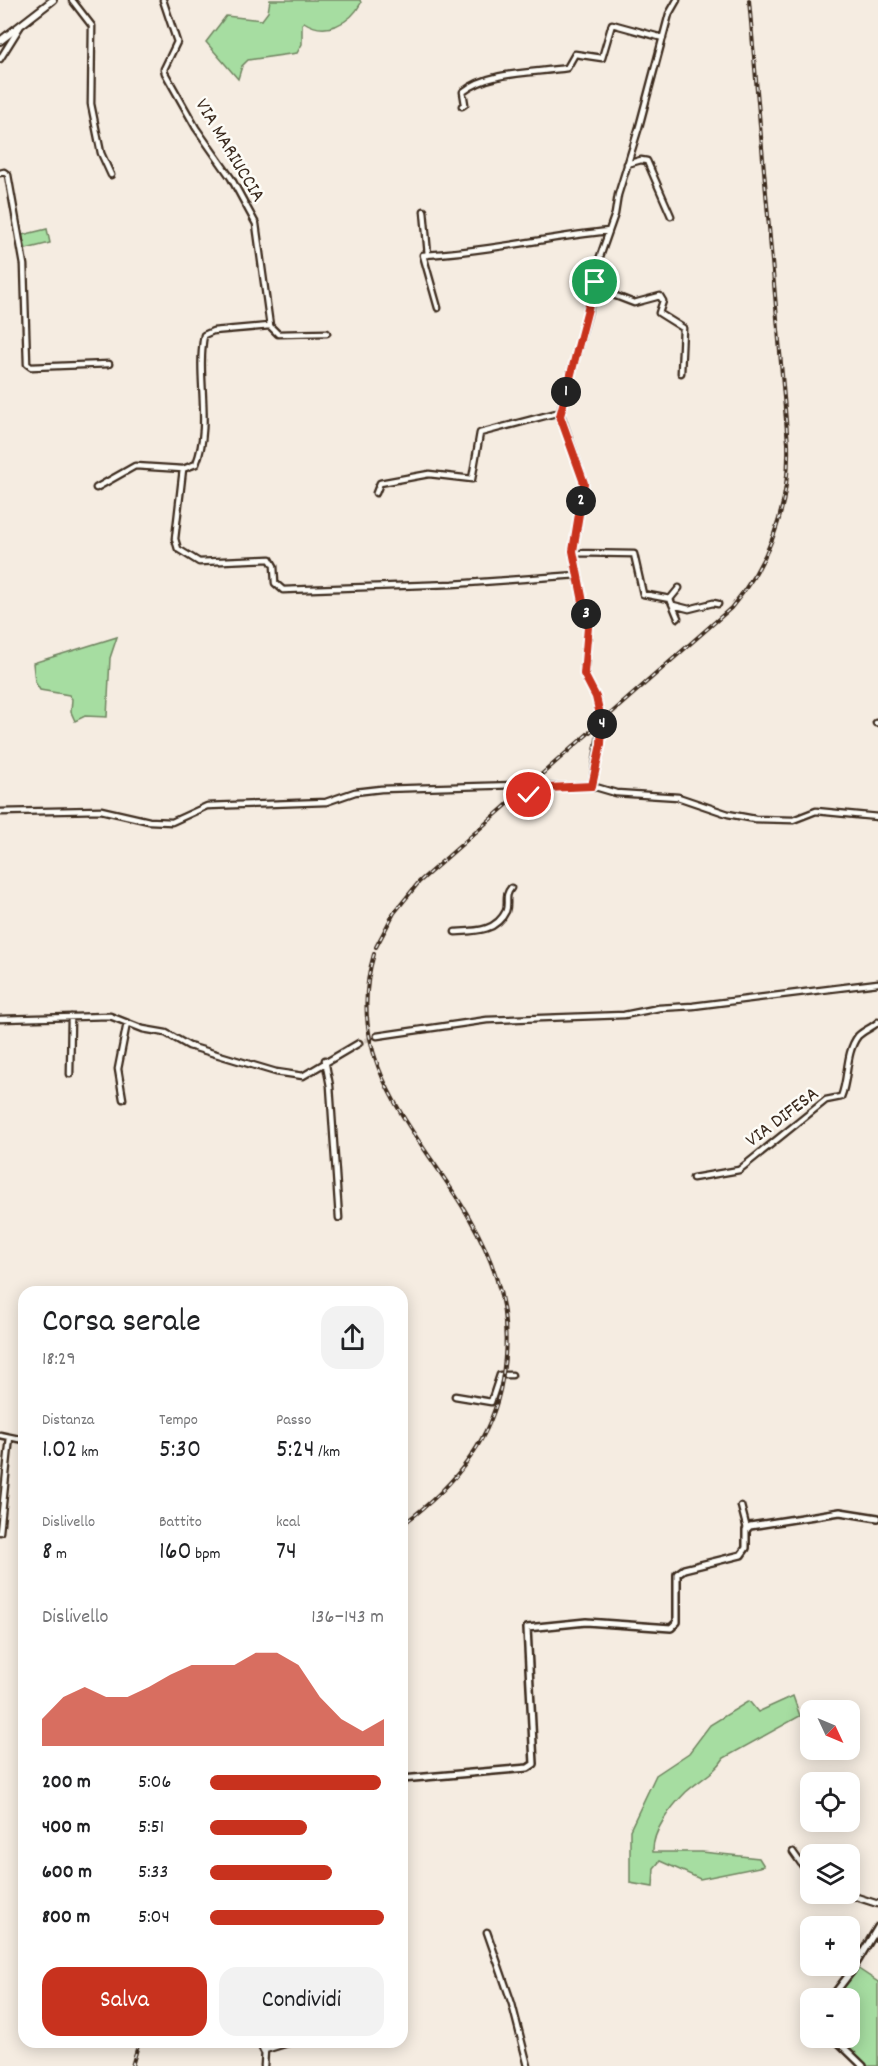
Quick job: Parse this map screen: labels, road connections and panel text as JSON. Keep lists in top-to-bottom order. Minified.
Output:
{"streets":{"street":["VIA MARIUCCIA","VIA DIFESA"]},"north":"bottom right","page":{"pins":["1","2","3","4"],"heading":["Corsa serale","18:29"],"stats":[["Distanza","1.02 km"],["Tempo","5:30"],["Passo","5:24 /km"],["Dislivello","8 m"],["Battito","160 bpm"],["kcal","74"]],"chart":["Dislivello","136–143 m"],"map_buttons":["+","−"],"list":[{"name":"200 m","note":"5:06"},{"name":"400 m","note":"5:51"},{"name":"600 m","note":"5:33"},{"name":"800 m","note":"5:04"}],"buttons":["Salva","Condividi"]}}
